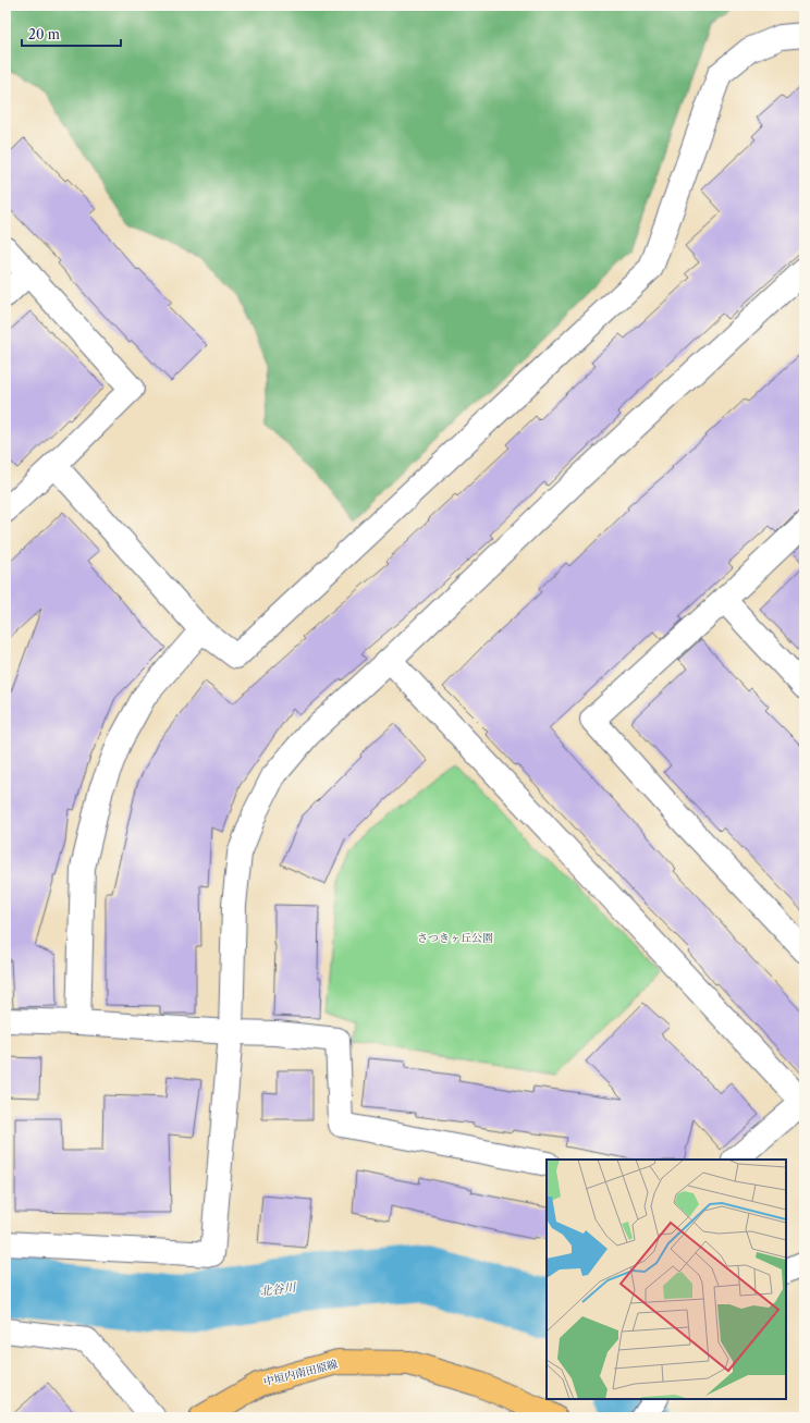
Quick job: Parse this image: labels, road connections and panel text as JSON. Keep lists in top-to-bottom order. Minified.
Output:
{"streets":{"main road":["中垣内南田原線"]},"water":["北谷川"],"parks":["さつきヶ丘公園"],"scale_bar":"20 m"}
